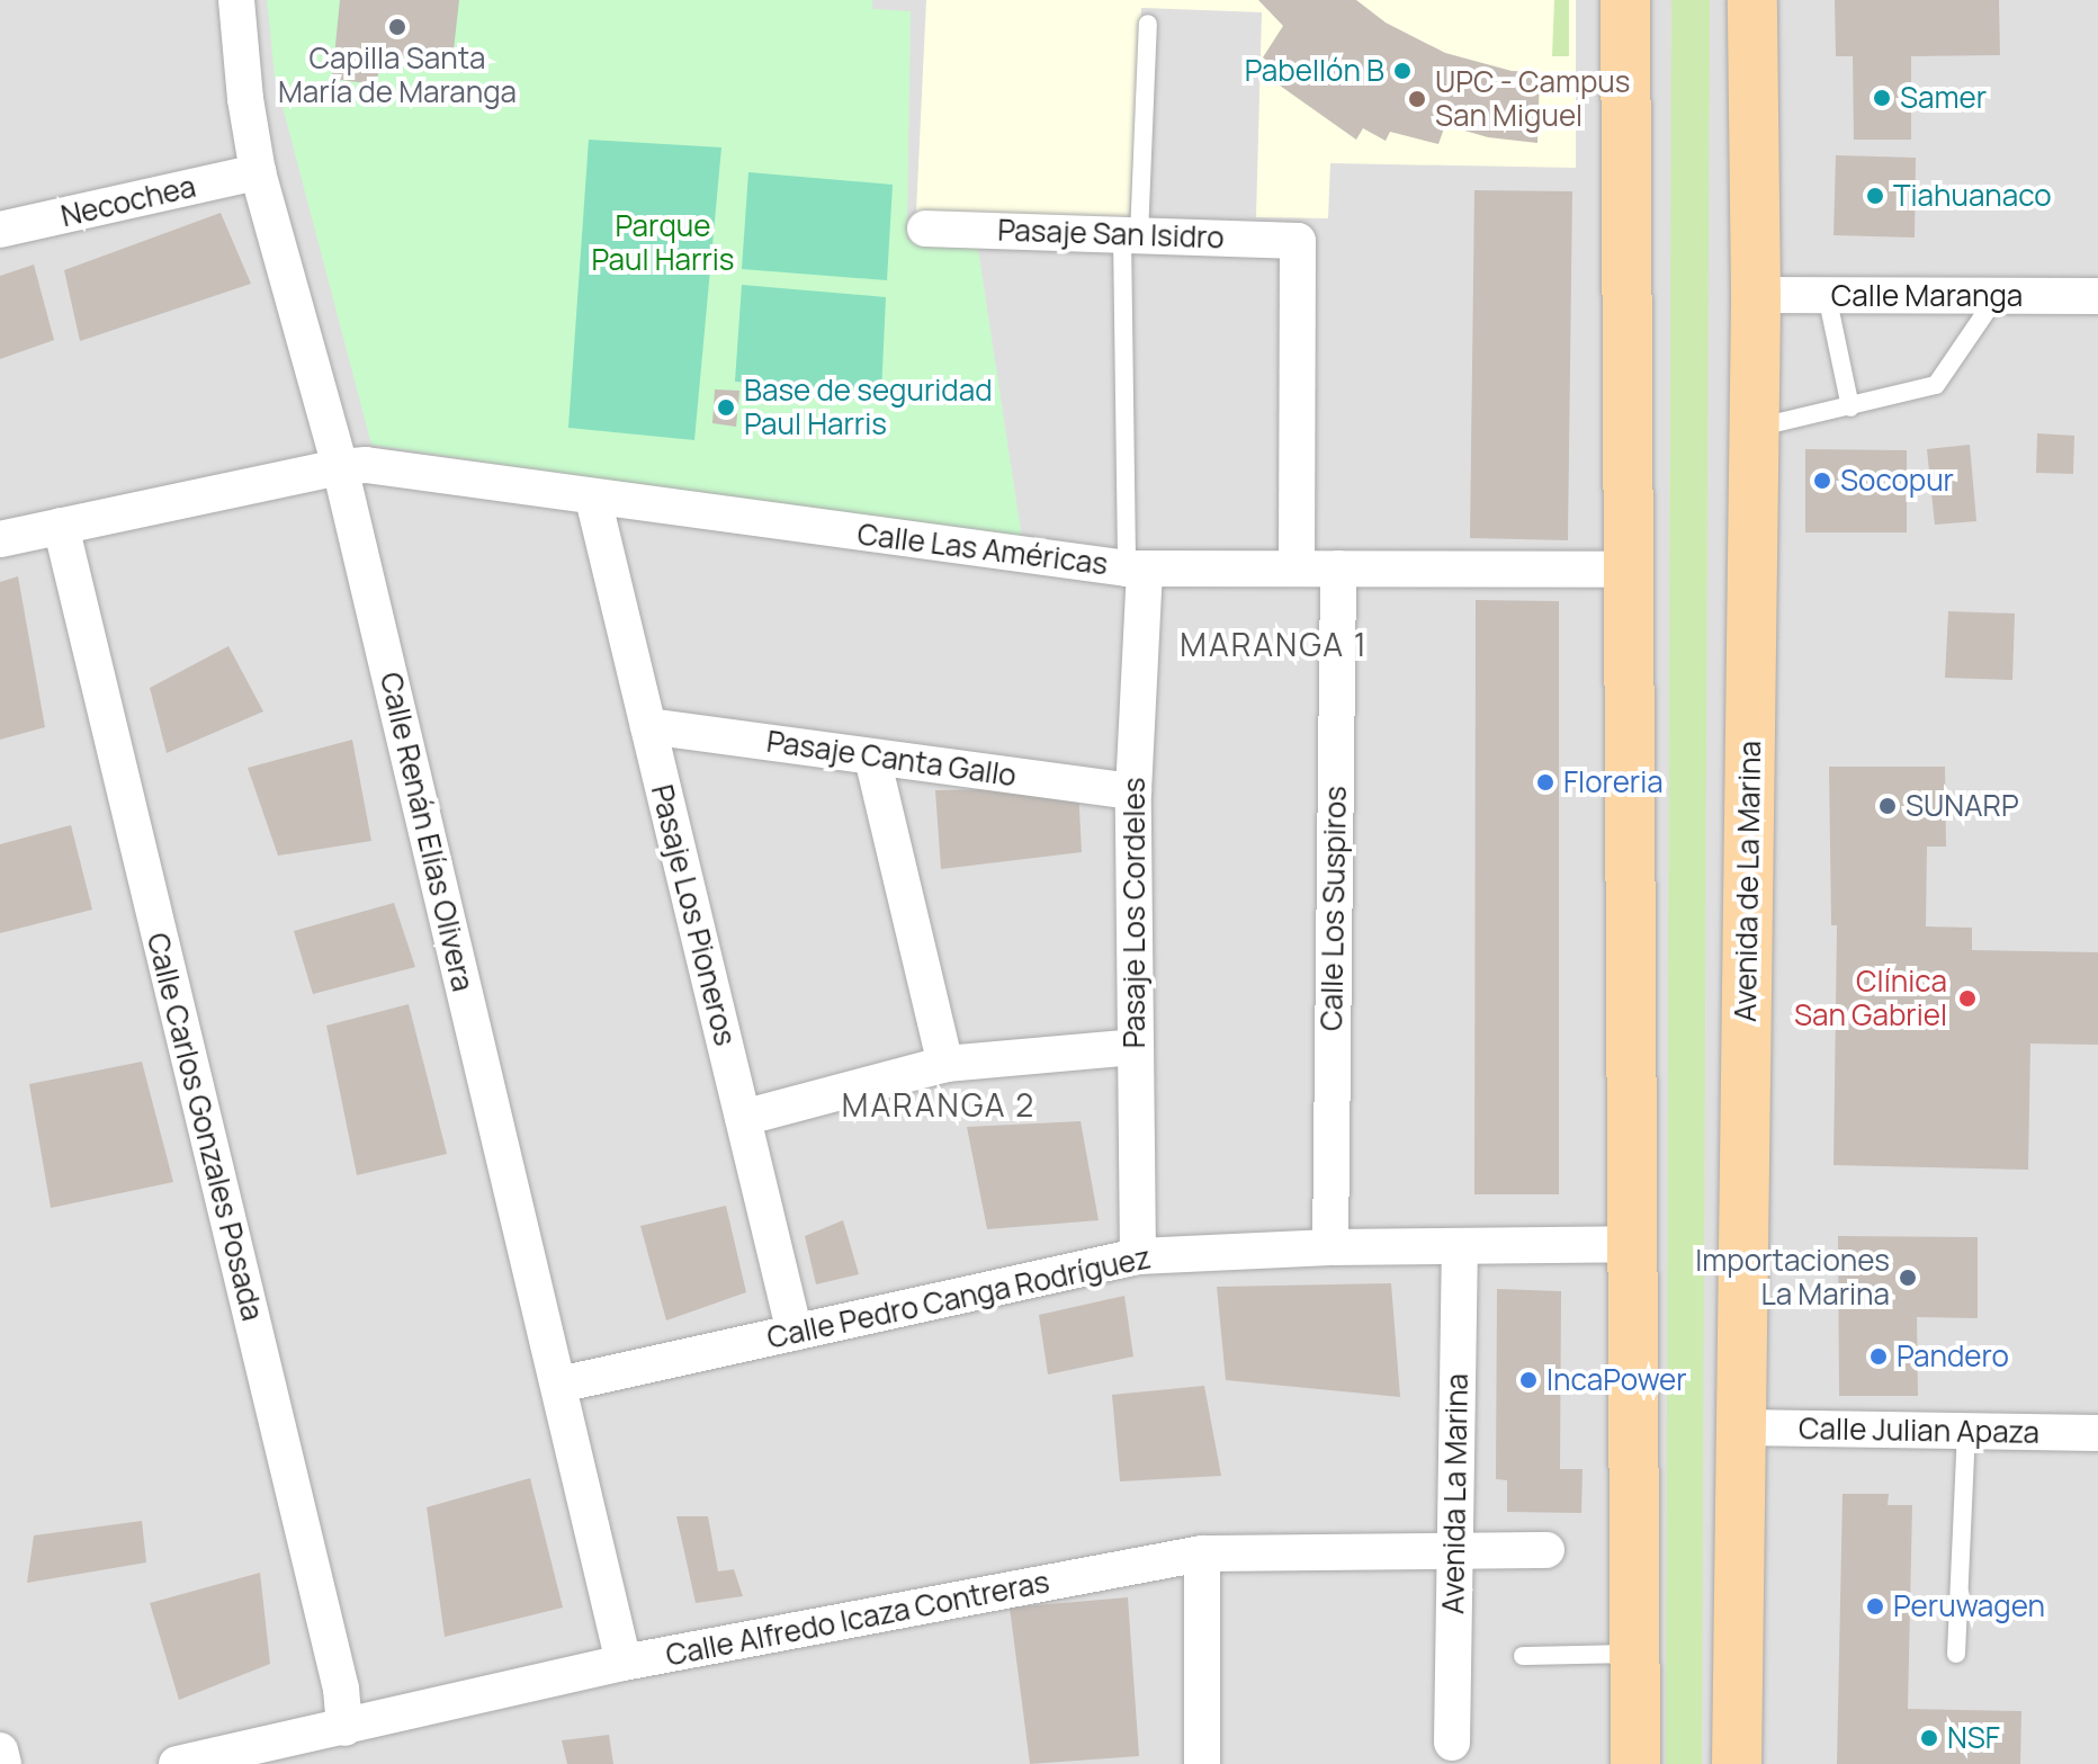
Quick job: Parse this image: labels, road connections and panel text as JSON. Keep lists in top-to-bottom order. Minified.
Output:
{"streets":{"main road":["Avenida de La Marina"],"street":["Necochea","Pasaje San Isidro","Calle Maranga","Calle Las Américas","Pasaje Canta Gallo","Calle Renán Elías Olivera","Calle Los Suspiros","Pasaje Los Cordeles","Pasaje Los Pioneros","Calle Carlos Gonzales Posada","Calle Pedro Canga Rodríguez","Calle Julian Apaza","Avenida La Marina","Calle Alfredo Icaza Contreras"]},"crossings":[["Necochea","Calle Renán Elías Olivera"],["Pasaje San Isidro","Calle Las Américas"],["Pasaje San Isidro","Pasaje Los Cordeles"],["Calle Maranga","Avenida de La Marina"],["Calle Las Américas","Calle Renán Elías Olivera"],["Calle Las Américas","Calle Los Suspiros"],["Calle Las Américas","Pasaje Los Cordeles"],["Calle Las Américas","Pasaje Los Pioneros"],["Calle Las Américas","Calle Carlos Gonzales Posada"],["Pasaje Canta Gallo","Pasaje Los Cordeles"],["Pasaje Canta Gallo","Pasaje Los Pioneros"],["Calle Renán Elías Olivera","Calle Pedro Canga Rodríguez"],["Calle Renán Elías Olivera","Calle Alfredo Icaza Contreras"],["Avenida de La Marina","Calle Julian Apaza"],["Calle Los Suspiros","Calle Pedro Canga Rodríguez"],["Pasaje Los Cordeles","Calle Pedro Canga Rodríguez"],["Pasaje Los Pioneros","Calle Pedro Canga Rodríguez"],["Calle Carlos Gonzales Posada","Calle Alfredo Icaza Contreras"],["Calle Pedro Canga Rodríguez","Avenida La Marina"],["Avenida La Marina","Calle Alfredo Icaza Contreras"]],"districts":["MARANGA 1","MARANGA 2"],"parks":["Parque Paul Harris"],"places":["Capilla Santa María de Maranga","Pabellón B","Samer","UPC - Campus San Miguel","Tiahuanaco","Base de seguridad Paul Harris","Socopur","Floreria","SUNARP","Clínica San Gabriel","Importaciones La Marina","Pandero","IncaPower","Peruwagen","NSF"]}
